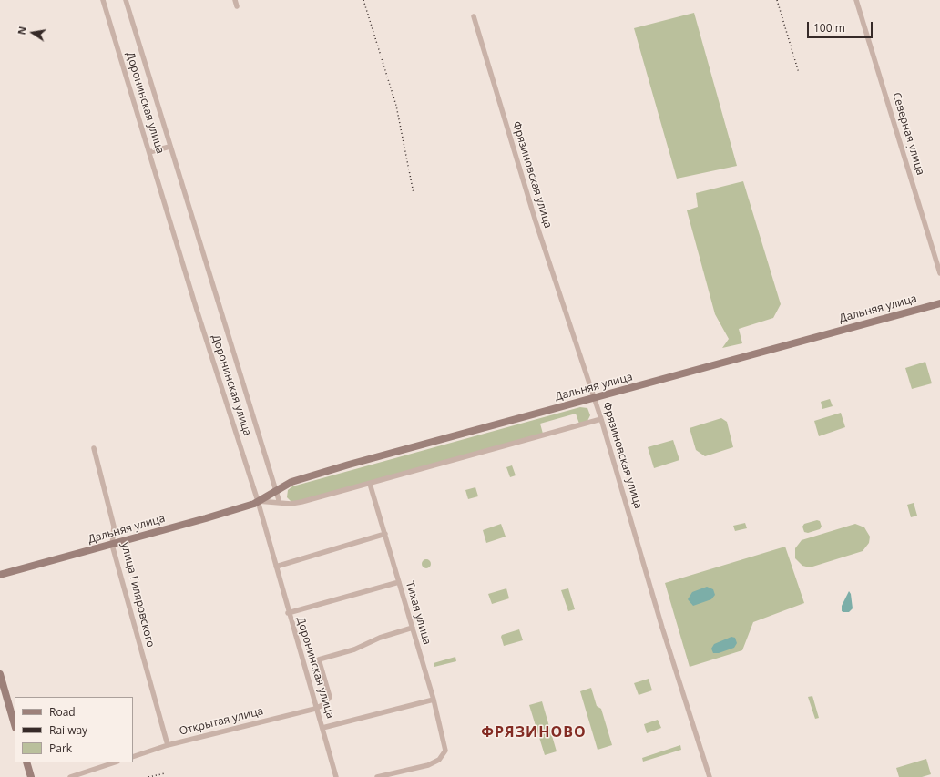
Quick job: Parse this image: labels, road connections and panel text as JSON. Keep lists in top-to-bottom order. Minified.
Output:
{"streets":{"street":["Доронинская улица","Северная улица","Фрязиновская улица","Дальняя улица","улица Гиляровского","Тихая улица","Открытая улица"]},"crossings":[["Доронинская улица","Дальняя улица"],["Доронинская улица","Открытая улица"],["Фрязиновская улица","Дальняя улица"],["Дальняя улица","улица Гиляровского"],["Дальняя улица","Тихая улица"],["улица Гиляровского","Открытая улица"]],"districts":["ФРЯЗИНОВО"],"legend":["Road","Railway","Park"],"scale_bar":"100 m","north":"left"}
